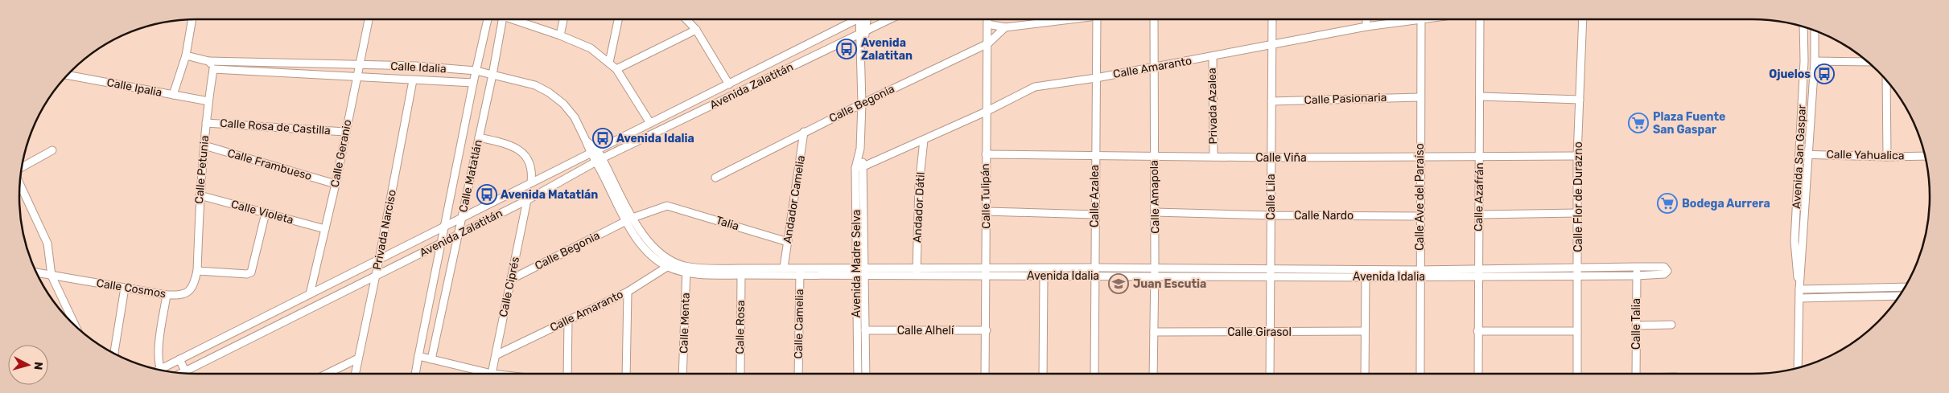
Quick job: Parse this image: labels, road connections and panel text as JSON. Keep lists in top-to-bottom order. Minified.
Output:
{"streets":{"street":["Calle Idalia","Calle Amaranto","Avenida Zalatitán","Calle Ipalia","Calle Pasionaria","Calle Begonia","Privada Azalea","Calle Rosa de Castilla","Calle Geranio","Calle Yahualica","Avenida San Gaspar","Calle Viña","Calle Frambueso","Calle Petunia","Calle Matatlán","Calle Tulipán","Calle Azalea","Calle Amapola","Calle Lila","Calle Ave del Paraíso","Calle Azafrán","Calle Flor de Durazno","Andador Camelia","Andador Dátil","Calle Violeta","Calle Nardo","Talia","Privada Narciso","Avenida Madre Selva","Avenida Idalia","Calle Ciprés","Calle Cosmos","Calle Menta","Calle Camelia","Calle Talia","Calle Rosa","Calle Alhelí","Calle Girasol"]},"crossings":[["Calle Idalia","Avenida Zalatitán"],["Calle Idalia","Calle Geranio"],["Calle Idalia","Calle Petunia"],["Calle Idalia","Calle Matatlán"],["Calle Idalia","Privada Narciso"],["Calle Idalia","Avenida Idalia"],["Calle Amaranto","Privada Azalea"],["Calle Amaranto","Calle Tulipán"],["Calle Amaranto","Calle Azalea"],["Calle Amaranto","Calle Amapola"],["Calle Amaranto","Calle Lila"],["Calle Amaranto","Andador Dátil"],["Calle Amaranto","Avenida Madre Selva"],["Calle Amaranto","Avenida Idalia"],["Calle Amaranto","Calle Ciprés"],["Avenida Zalatitán","Calle Geranio"],["Avenida Zalatitán","Calle Matatlán"],["Avenida Zalatitán","Privada Narciso"],["Avenida Zalatitán","Avenida Madre Selva"],["Avenida Zalatitán","Avenida Idalia"],["Avenida Zalatitán","Calle Ciprés"],["Calle Ipalia","Calle Petunia"],["Calle Pasionaria","Calle Lila"],["Calle Pasionaria","Calle Ave del Paraíso"],["Calle Begonia","Calle Tulipán"],["Calle Begonia","Andador Camelia"],["Calle Begonia","Talia"],["Calle Begonia","Avenida Madre Selva"],["Calle Begonia","Avenida Idalia"],["Calle Begonia","Calle Ciprés"],["Privada Azalea","Calle Viña"],["Calle Rosa de Castilla","Calle Geranio"],["Calle Rosa de Castilla","Calle Petunia"],["Calle Geranio","Calle Frambueso"],["Calle Geranio","Calle Violeta"],["Calle Yahualica","Avenida San Gaspar"],["Calle Viña","Calle Tulipán"],["Calle Viña","Calle Azalea"],["Calle Viña","Calle Amapola"],["Calle Viña","Calle Lila"],["Calle Viña","Calle Ave del Paraíso"],["Calle Viña","Calle Azafrán"],["Calle Viña","Calle Flor de Durazno"],["Calle Frambueso","Calle Petunia"],["Calle Petunia","Calle Violeta"],["Calle Petunia","Calle Cosmos"],["Calle Tulipán","Avenida Idalia"],["Calle Tulipán","Calle Alhelí"],["Calle Azalea","Avenida Idalia"],["Calle Amapola","Calle Nardo"],["Calle Amapola","Avenida Idalia"],["Calle Amapola","Calle Girasol"],["Calle Lila","Calle Nardo"],["Calle Lila","Avenida Idalia"],["Calle Lila","Calle Girasol"],["Calle Ave del Paraíso","Calle Nardo"],["Calle Ave del Paraíso","Avenida Idalia"],["Calle Azafrán","Avenida Idalia"],["Calle Flor de Durazno","Avenida Idalia"],["Andador Camelia","Talia"],["Andador Camelia","Avenida Idalia"],["Andador Dátil","Avenida Idalia"],["Avenida Madre Selva","Avenida Idalia"],["Avenida Madre Selva","Calle Alhelí"],["Avenida Idalia","Calle Menta"],["Avenida Idalia","Calle Camelia"],["Avenida Idalia","Calle Talia"],["Avenida Idalia","Calle Rosa"]],"places":{"bus stop":["Avenida Zalatitan","Ojuelos","Avenida Idalia","Avenida Matatlán"],"supermarket":["Plaza Fuente San Gaspar","Bodega Aurrera"],"school or university":["Juan Escutia"]},"north":"right"}
